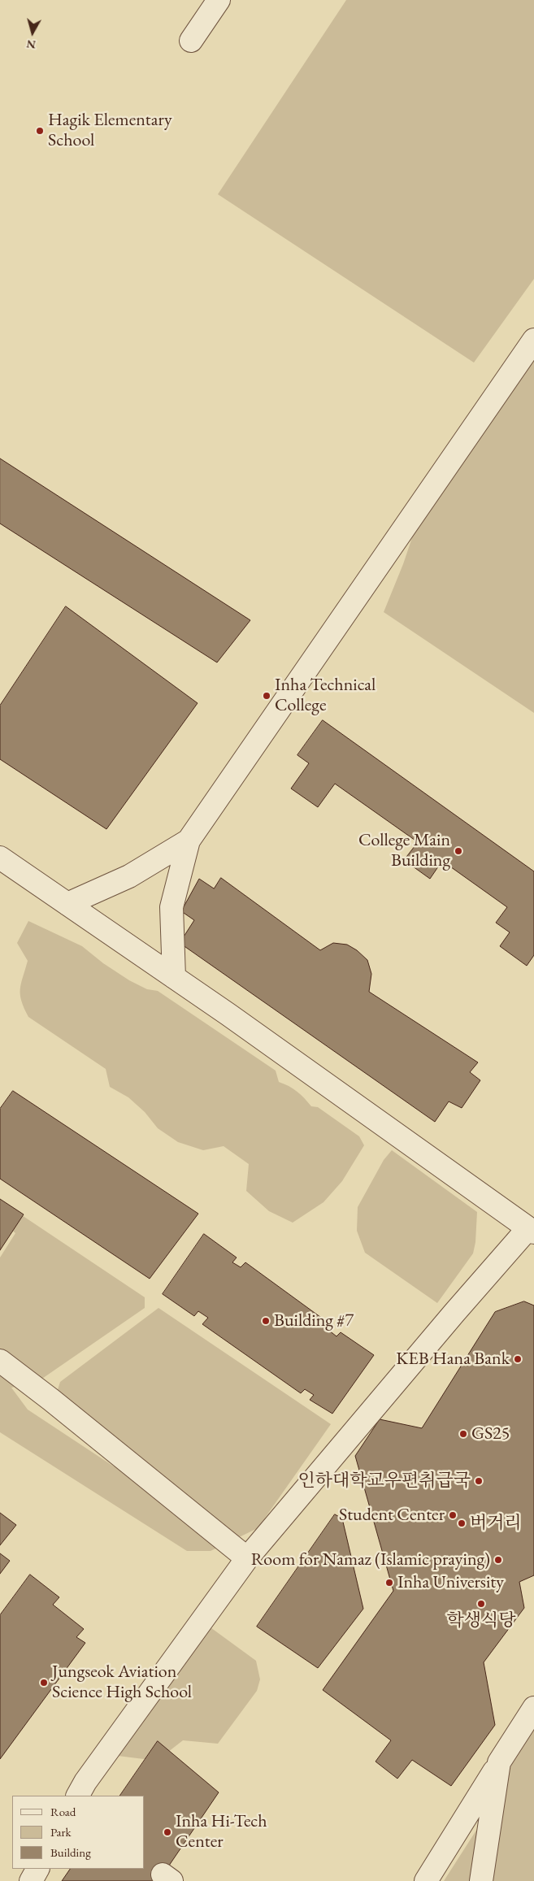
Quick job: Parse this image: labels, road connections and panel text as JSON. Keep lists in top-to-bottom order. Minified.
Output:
{"places":["Hagik Elementary School","Inha Technical College","College Main Building","Building #7","KEB Hana Bank","GS25","인하대학교우편취급국","Student Center","버거리","Room for Namaz (Islamic praying)","Inha University","학생식당","Jungseok Aviation Science High School","Inha Hi-Tech Center"],"legend":["Road","Park","Building"],"north":"bottom"}
